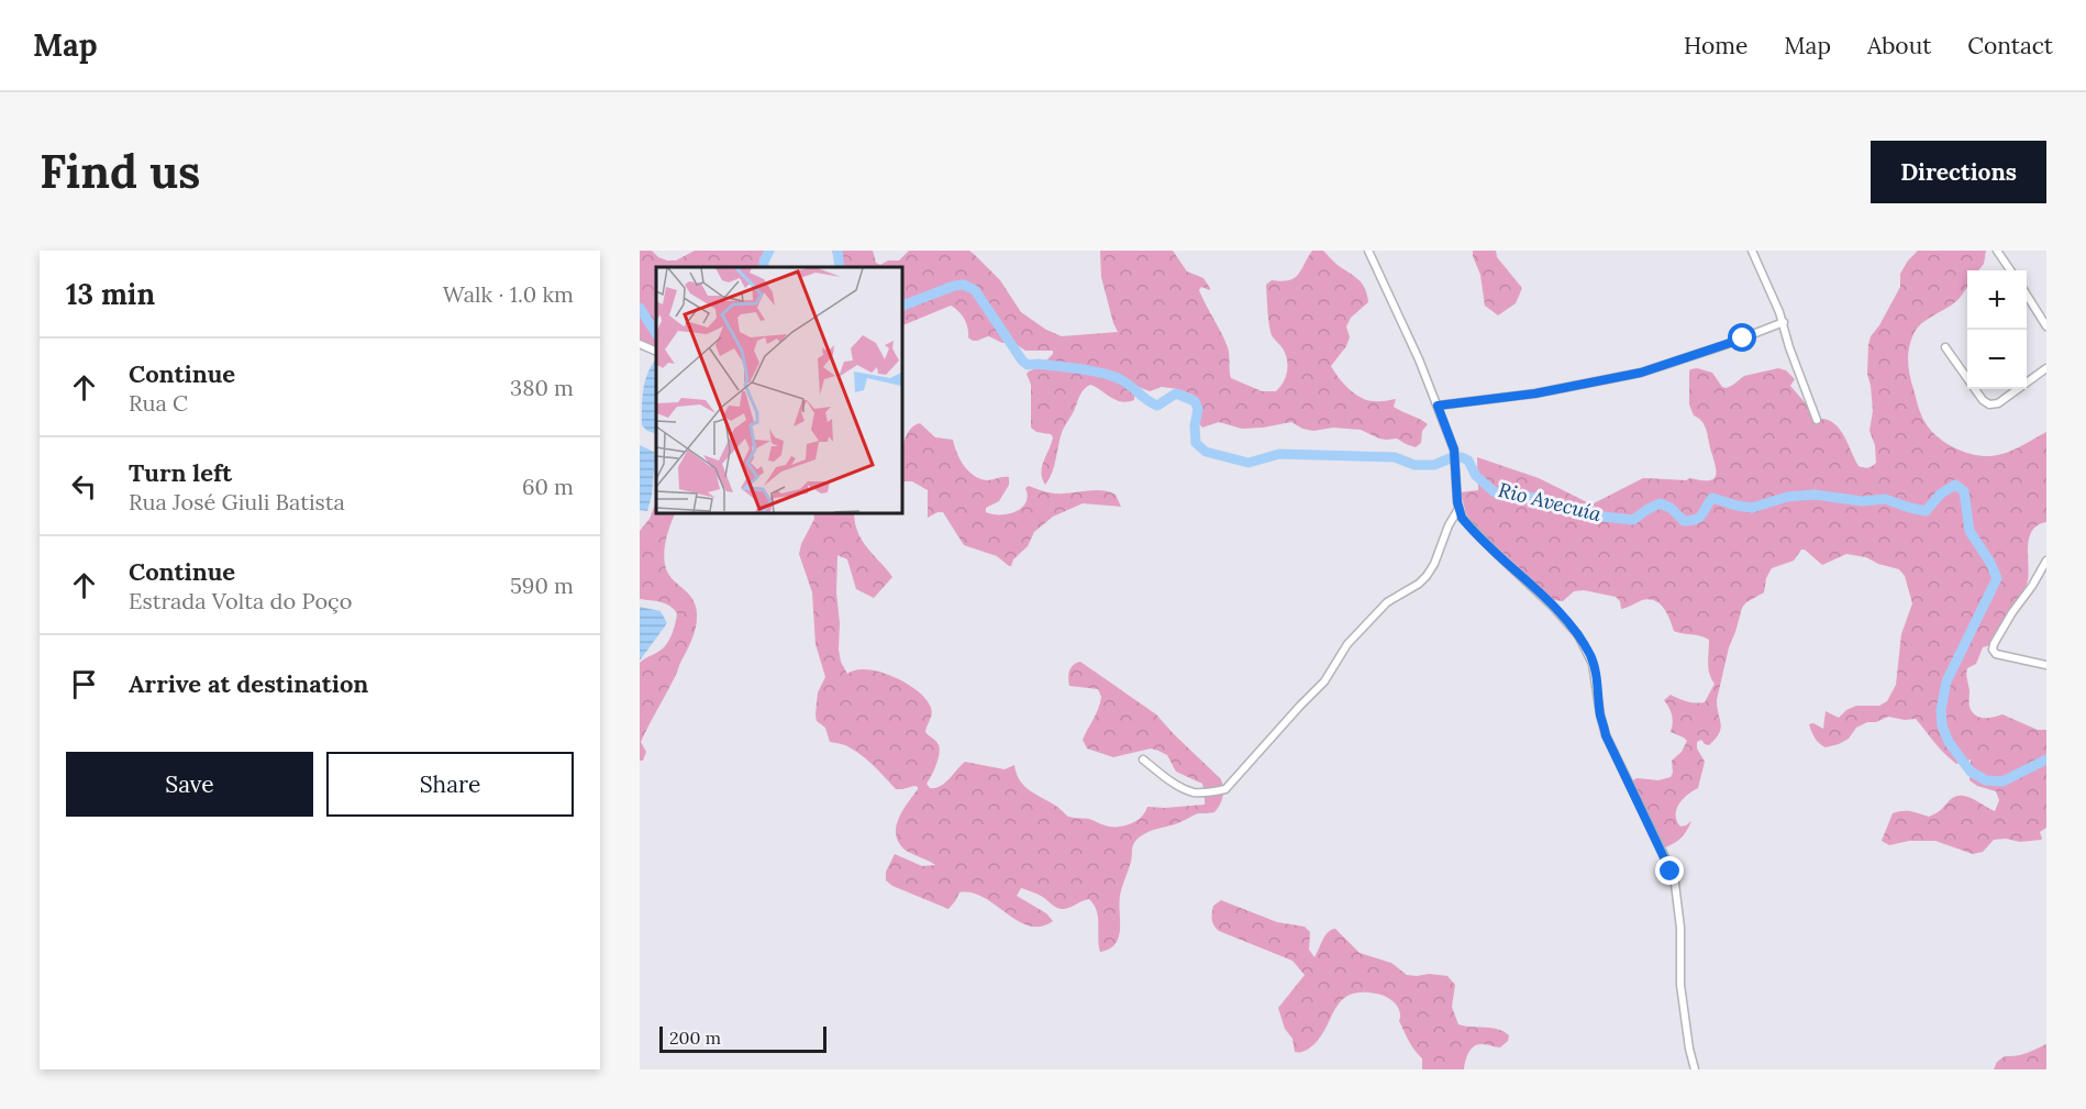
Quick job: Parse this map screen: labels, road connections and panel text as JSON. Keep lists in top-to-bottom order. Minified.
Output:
{"water":["Rio Avecuía"],"scale_bar":"200 m","page":{"header":"Map","nav":["Home","Map","About","Contact"],"buttons":["Directions",["Save","Share"]],"title":"Find us","heading":["13 min","Walk · 1.0 km"],"map_buttons":["+","−"],"list":[["Continue","Rua C","380 m"],["Turn left","Rua José Giuli Batista","60 m"],["Continue","Estrada Volta do Poço","590 m"],"Arrive at destination"],"scale":"200 m"}}
